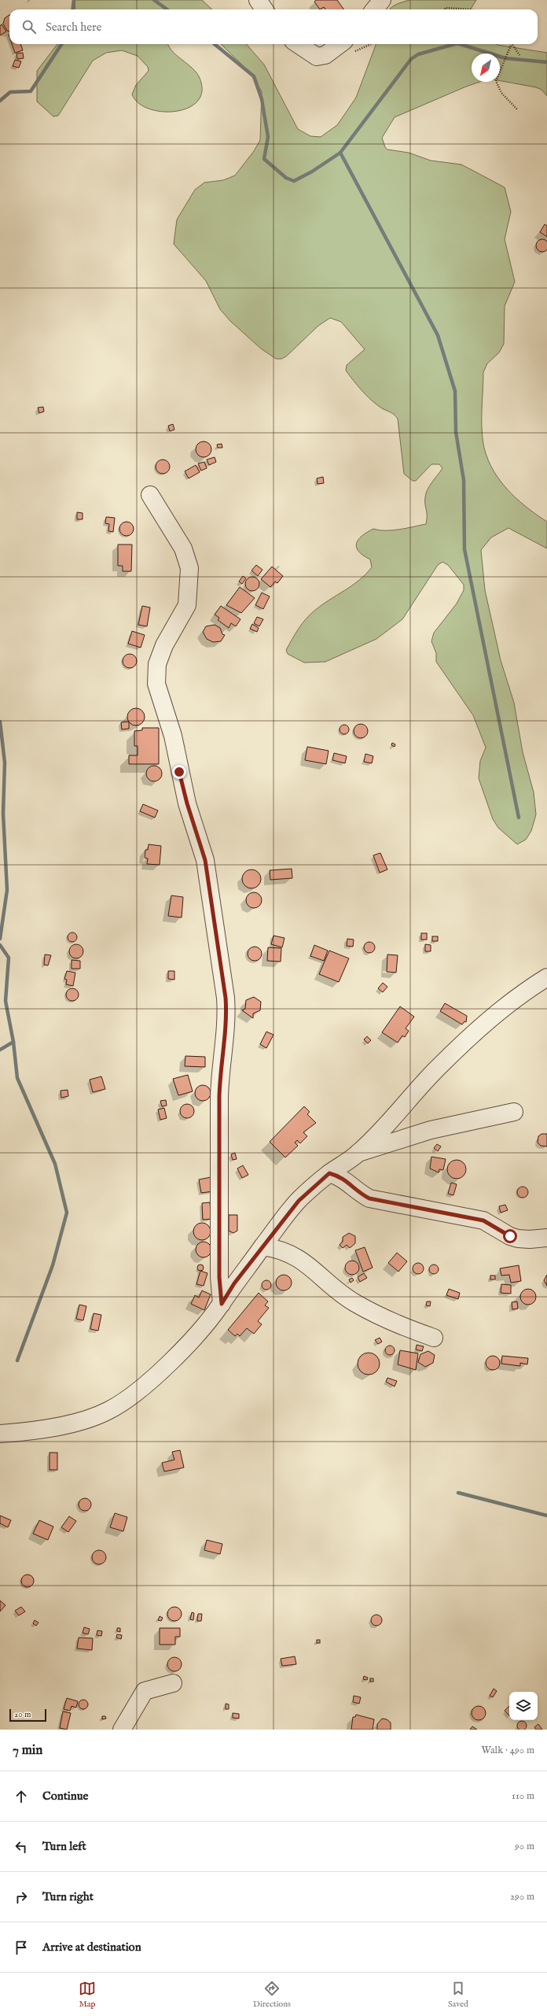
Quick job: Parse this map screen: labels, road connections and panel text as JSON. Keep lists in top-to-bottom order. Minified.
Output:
{"scale_bar":"20 m","north":"bottom left","page":{"search":"Search here","scale":"20 m","heading":["7 min","Walk · 490 m"],"list":[["Continue","110 m"],["Turn left","90 m"],["Turn right","290 m"],"Arrive at destination"],"nav":["Map","Directions","Saved"]}}
